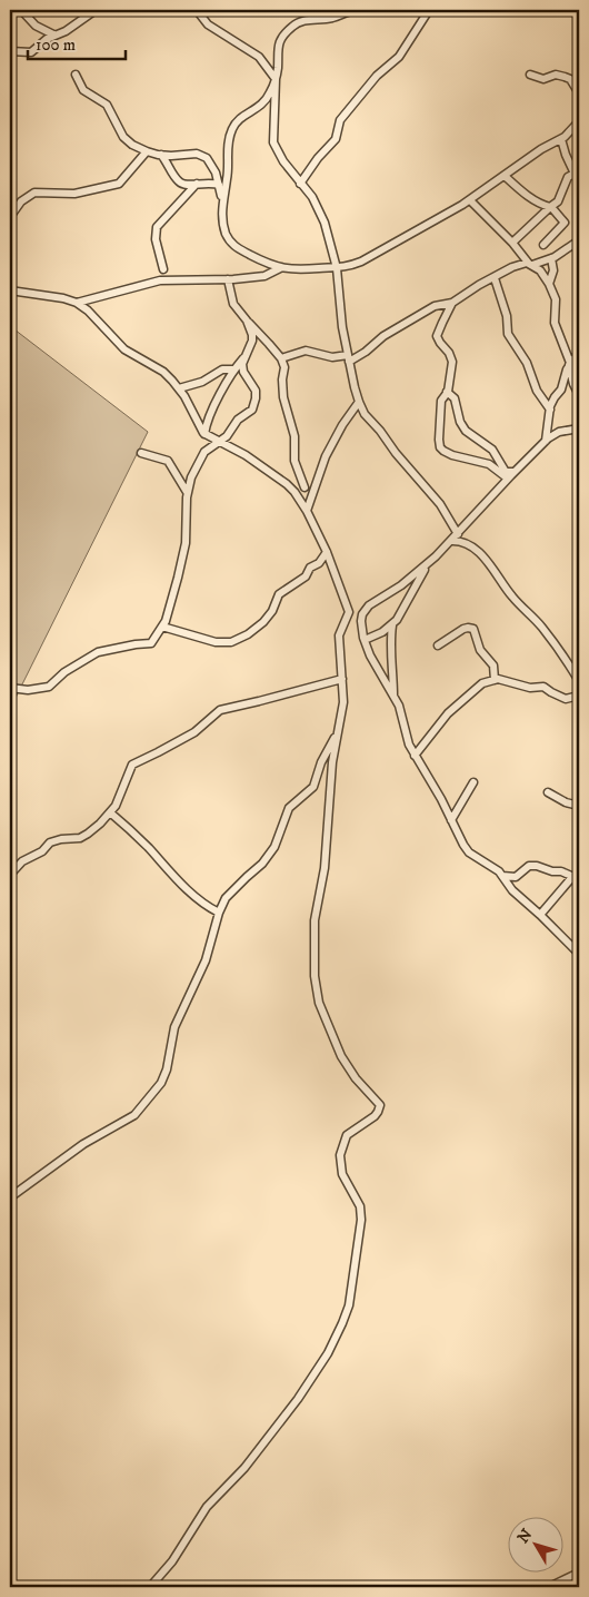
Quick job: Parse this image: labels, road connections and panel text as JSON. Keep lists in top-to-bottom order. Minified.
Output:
{"scale_bar":"100 m","north":"top left"}
